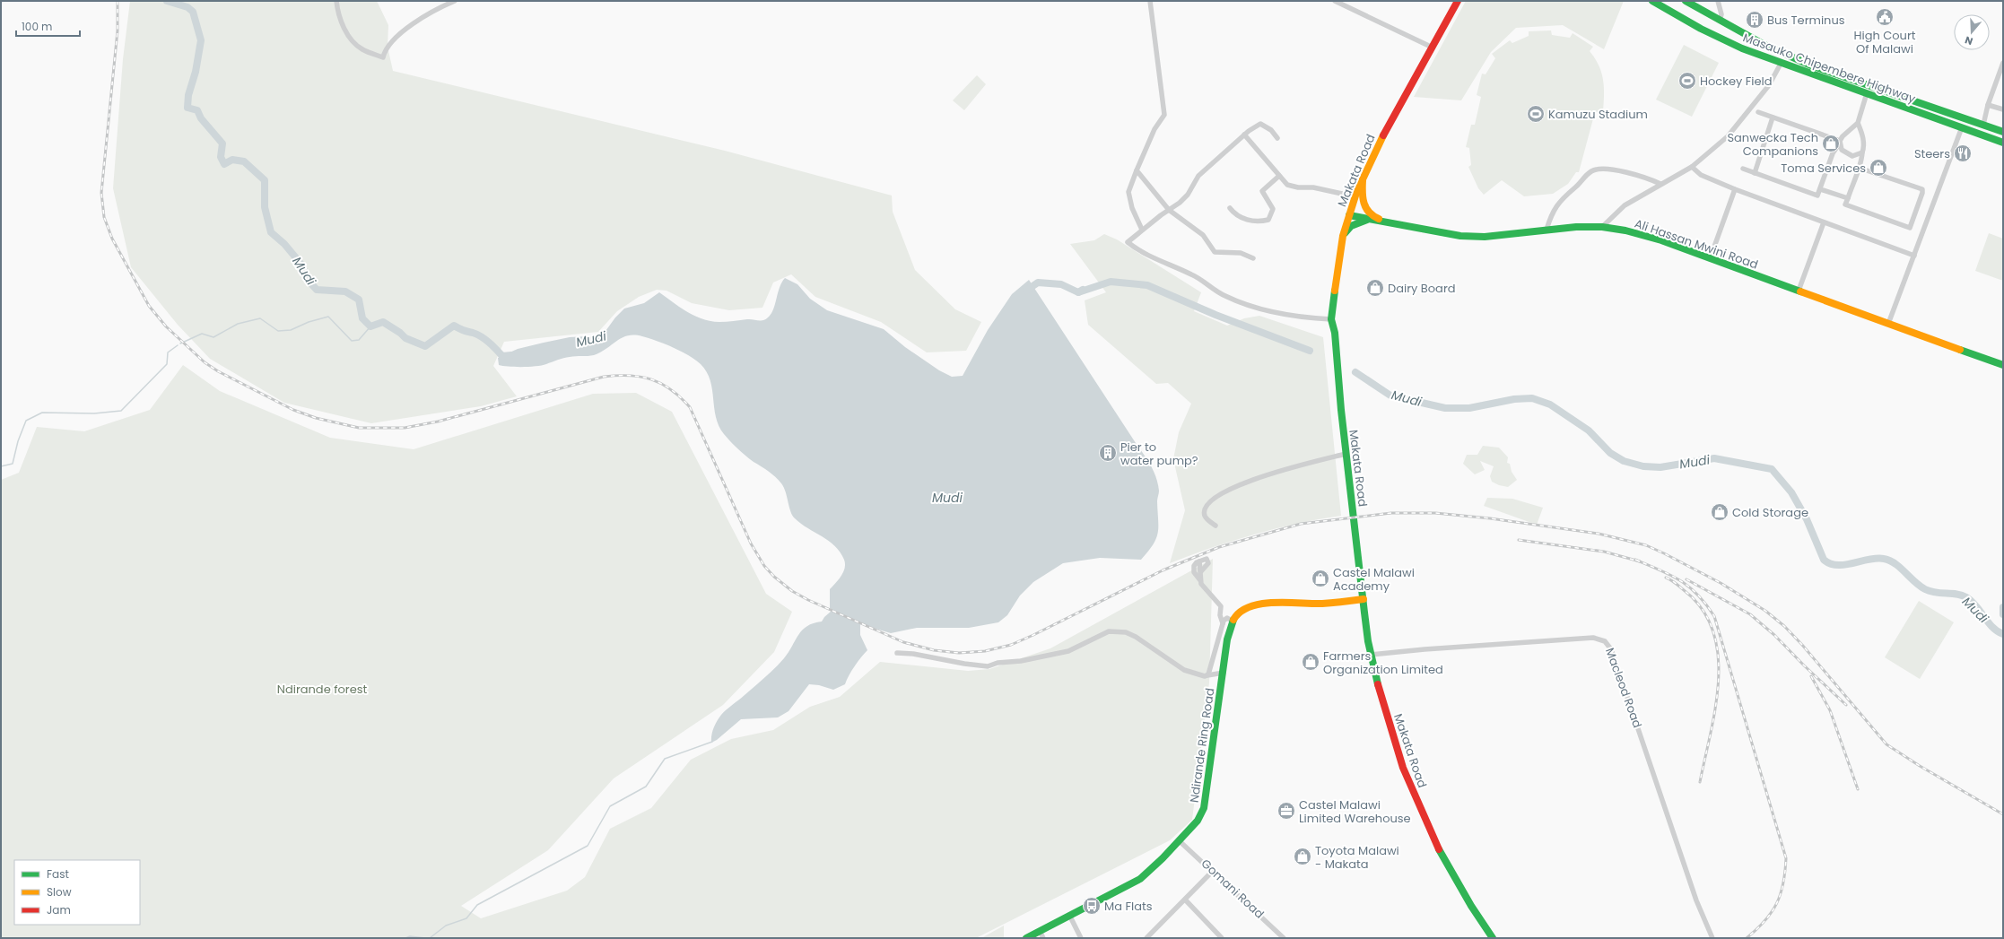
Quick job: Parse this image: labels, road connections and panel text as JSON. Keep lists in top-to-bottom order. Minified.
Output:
{"streets":{"main road":["Masauko Chipembere Highway","Makata Road","Ali Hassan Mwini Road","Ndirande Ring Road"],"street":["Macleod Road","Gomani Road"]},"crossings":[["Makata Road","Ali Hassan Mwini Road"],["Makata Road","Macleod Road"],["Ndirande Ring Road","Gomani Road"]],"water":["Mudi"],"parks":["Ndirande forest"],"places":{"public building":["High Court Of Malawi"],"building":["Bus Terminus","Pier to water pump?"],"sports":["Hockey Field","Kamuzu Stadium"],"shop":["Sanwecka Tech Companions","Toma Services","Dairy Board","Cold Storage","Castel Malawi Academy","Farmers Organization Limited","Toyota Malawi - Makata"],"restaurant":["Steers"],"office":["Castel Malawi Limited Warehouse"],"bus stop":["Ma Flats"]},"legend":["Fast","Slow","Jam"],"scale_bar":"100 m","north":"bottom"}
